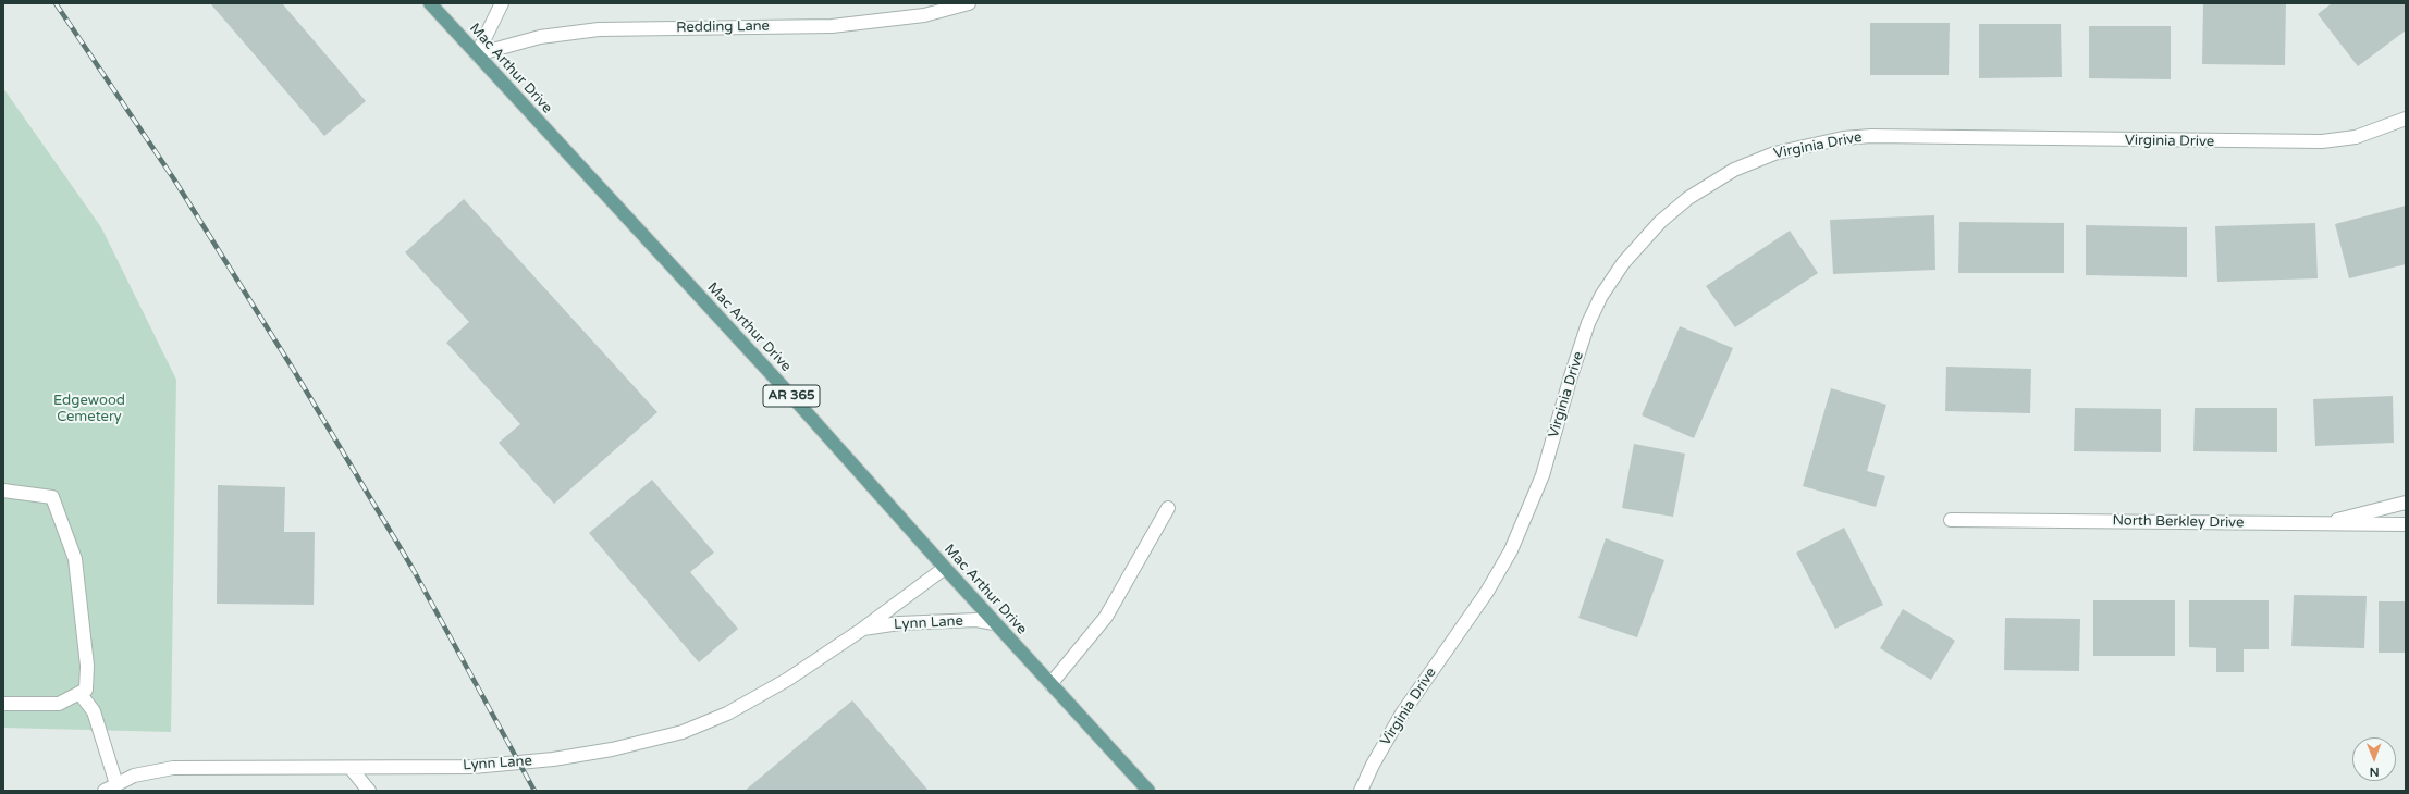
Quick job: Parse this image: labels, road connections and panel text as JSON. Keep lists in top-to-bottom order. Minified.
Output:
{"streets":{"main road":["Mac Arthur Drive","AR 365"],"street":["Redding Lane","Virginia Drive","North Berkley Drive","Lynn Lane"]},"crossings":[["Redding Lane","Mac Arthur Drive"],["Mac Arthur Drive","Lynn Lane"]],"parks":["Edgewood Cemetery"],"north":"bottom"}
